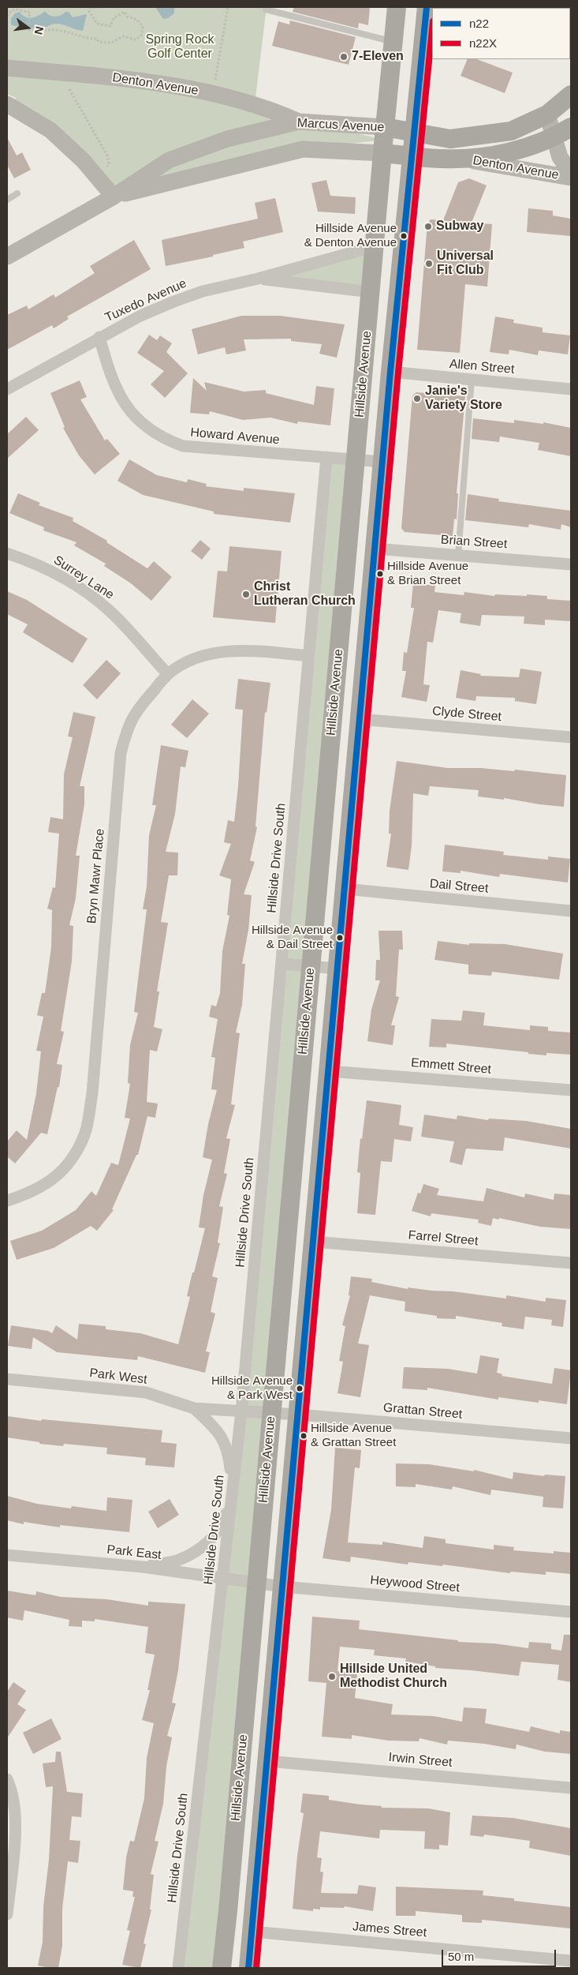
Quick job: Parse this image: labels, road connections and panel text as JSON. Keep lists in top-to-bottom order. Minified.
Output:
{"streets":{"main road":["Denton Avenue","Marcus Avenue","Hillside Avenue"],"street":["Tuxedo Avenue","Allen Street","Howard Avenue","Brian Street","Surrey Lane","Clyde Street","Hillside Drive South","Bryn Mawr Place","Dail Street","Emmett Street","Farrel Street","Park West","Grattan Street","Park East","Heywood Street","Irwin Street","James Street"]},"crossings":[["Denton Avenue","Marcus Avenue"],["Marcus Avenue","Hillside Avenue"],["Tuxedo Avenue","Hillside Avenue"],["Tuxedo Avenue","Howard Avenue"],["Allen Street","Hillside Avenue"],["Hillside Avenue","Howard Avenue"],["Hillside Avenue","Brian Street"],["Hillside Avenue","Clyde Street"],["Hillside Avenue","Dail Street"],["Hillside Avenue","Emmett Street"],["Hillside Avenue","Farrel Street"],["Hillside Avenue","Park West"],["Hillside Avenue","Grattan Street"],["Hillside Avenue","Park East"],["Hillside Avenue","Heywood Street"],["Hillside Avenue","Irwin Street"],["Hillside Avenue","James Street"],["Howard Avenue","Hillside Drive South"],["Surrey Lane","Bryn Mawr Place"],["Hillside Drive South","Bryn Mawr Place"],["Hillside Drive South","Park West"],["Hillside Drive South","Park East"],["Park West","Grattan Street"],["Park East","Heywood Street"]],"parks":["Spring Rock Golf Center"],"places":["7-Eleven","Subway","Hillside Avenue & Denton Avenue","Universal Fit Club","Janie's Variety Store","Hillside Avenue & Brian Street","Christ Lutheran Church","Hillside Avenue & Dail Street","Hillside Avenue & Park West","Hillside Avenue & Grattan Street","Hillside United Methodist Church"],"lines":["transit line n22","transit line n22X"],"legend":["n22","n22X"],"scale_bar":"50 m","north":"right"}
